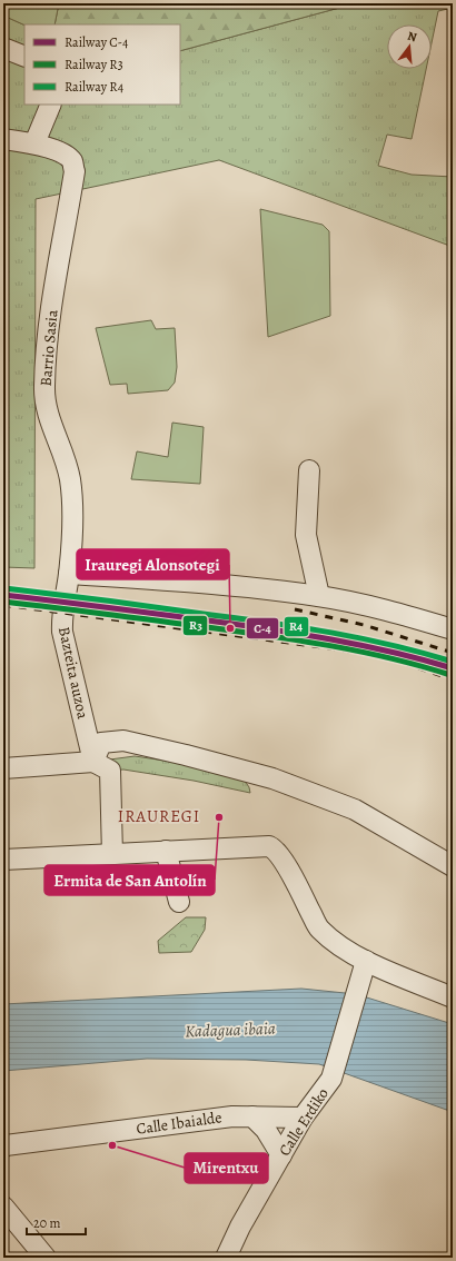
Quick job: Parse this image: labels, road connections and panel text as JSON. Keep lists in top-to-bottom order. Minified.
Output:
{"streets":{"street":["Barrio Sasia","Bazteita auzoa","Calle Erdiko","Calle Ibaialde"]},"crossings":[["Barrio Sasia","Bazteita auzoa"],["Calle Erdiko","Calle Ibaialde"]],"districts":["IRAUREGI"],"water":["Kadagua ibaia"],"places":["Irauregi Alonsotegi","Ermita de San Antolín","Mirentxu"],"lines":["rail line R4","rail line C-4","rail line R3"],"legend":["Railway C-4","Railway R3","Railway R4"],"scale_bar":"20 m","north":"top"}
